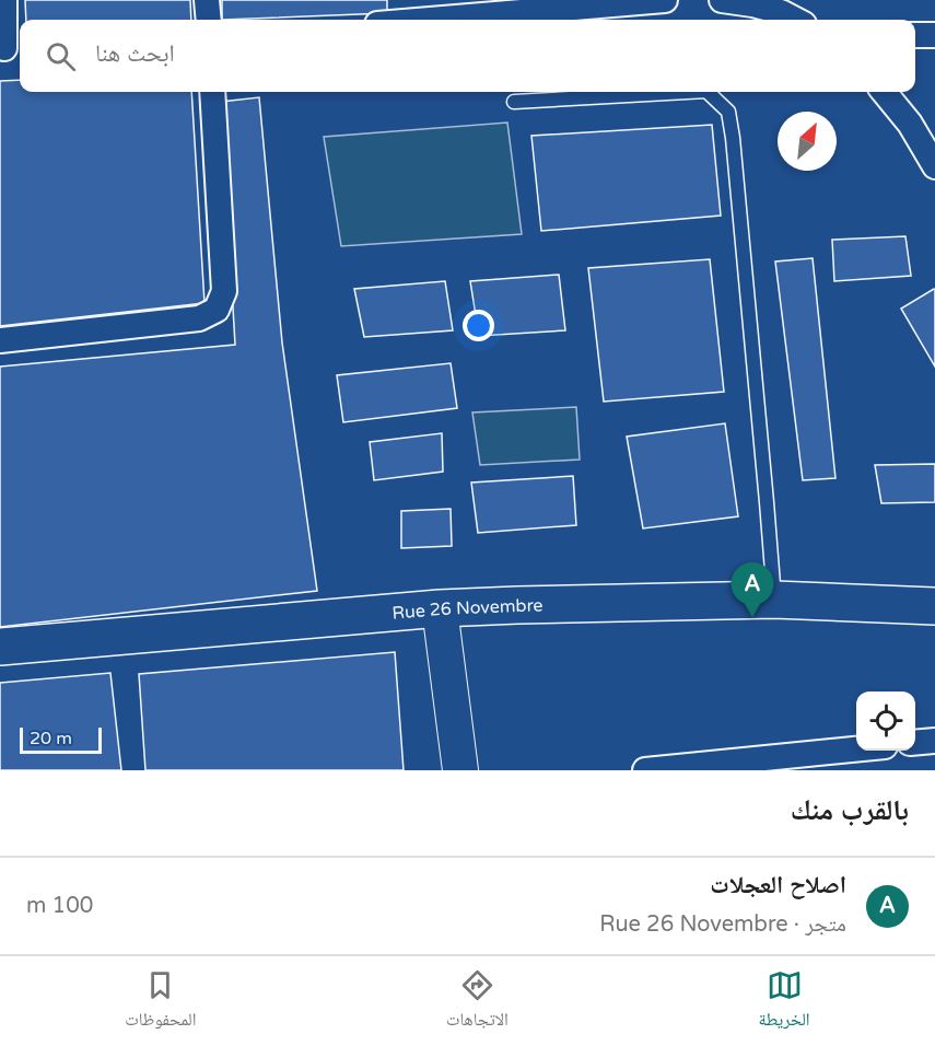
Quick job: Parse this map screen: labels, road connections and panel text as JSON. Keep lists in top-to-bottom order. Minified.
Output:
{"streets":{"main road":["Rue 26 Novembre"]},"scale_bar":"20 m","north":"top right","page":{"search":"ابحث هنا","pins":"A","scale":"20 m","heading":"بالقرب منك","list":[{"mark":"A","name":"اصلاح العجلات","note":"متجر · Rue 26 Novembre","value":"100 m"}],"nav":["الخريطة","الاتجاهات","المحفوظات"]}}
